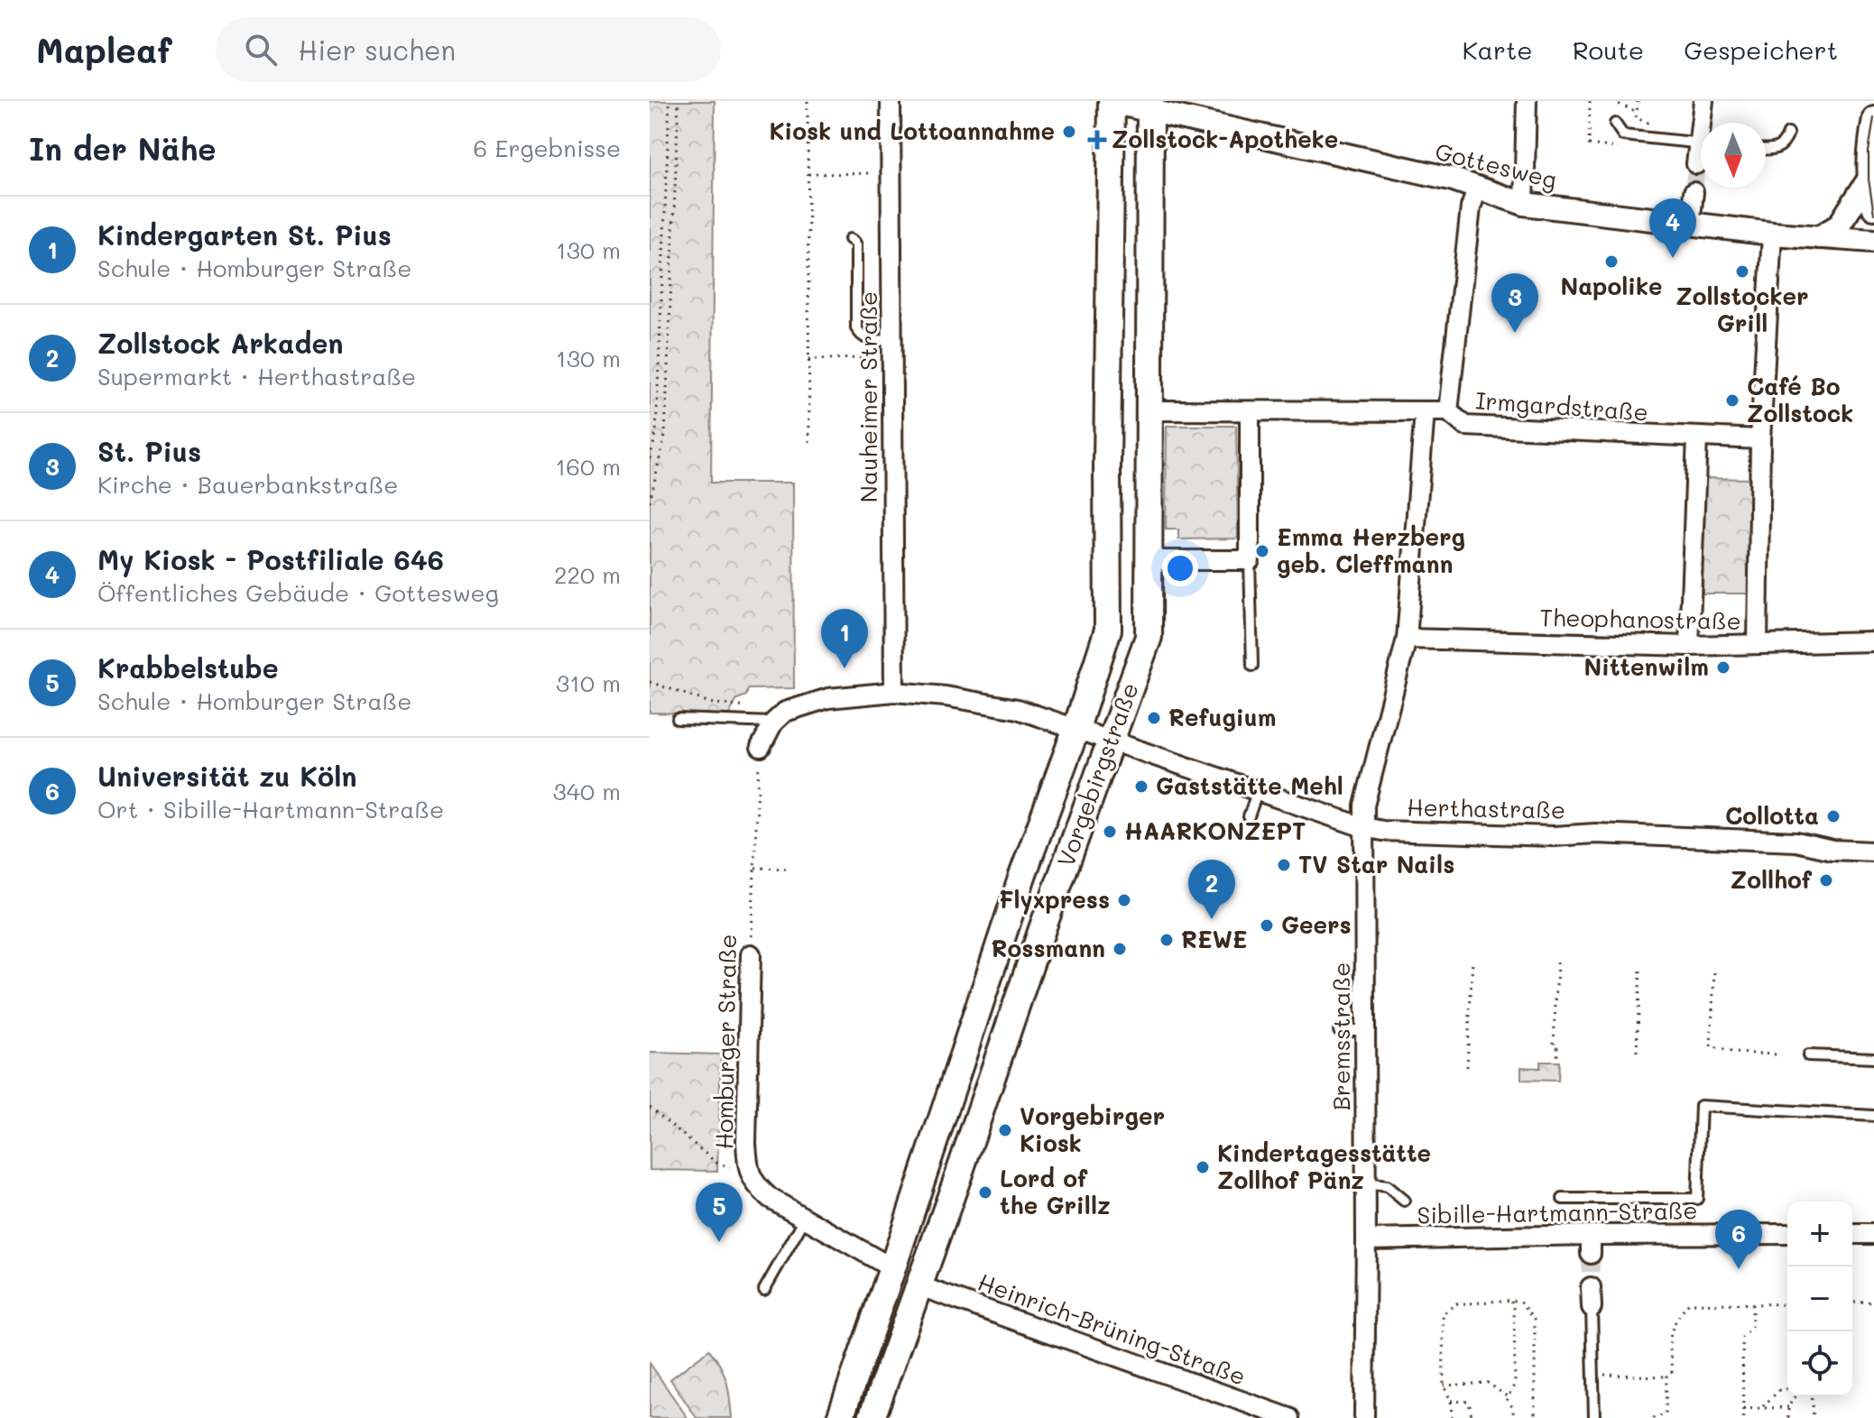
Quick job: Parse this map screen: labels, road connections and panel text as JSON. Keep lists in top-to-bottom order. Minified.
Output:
{"streets":{"main road":["Vorgebirgstraße"],"street":["Gottesweg","Nauheimer Straße","Irmgardstraße","Theophanostraße","Herthastraße","Bremsstraße","Homburger Straße","Sibille-Hartmann-Straße","Heinrich-Brüning-Straße"]},"crossings":[["Gottesweg","Vorgebirgstraße"],["Irmgardstraße","Vorgebirgstraße"],["Irmgardstraße","Bremsstraße"],["Theophanostraße","Bremsstraße"],["Vorgebirgstraße","Herthastraße"],["Vorgebirgstraße","Homburger Straße"],["Vorgebirgstraße","Heinrich-Brüning-Straße"],["Herthastraße","Bremsstraße"],["Bremsstraße","Sibille-Hartmann-Straße"]],"places":{"other":["Kiosk und Lottoannahme","Napolike","Zollstocker Grill","Café Bo Zollstock","Emma Herzberg geb. Cleffmann","Nittenwilm","Refugium","Gaststätte Mehl","Collotta","HAARKONZEPT","TV Star Nails","Zollhof","Flyxpress","Geers","REWE","Rossmann","Vorgebirger Kiosk","Kindertagesstätte Zollhof Pänz","Lord of the Grillz"],"health":["Zollstock-Apotheke"]},"north":"bottom","page":{"header":"Mapleaf","search":"Hier suchen","nav":["Karte","Route","Gespeichert"],"heading":["In der Nähe","6 Ergebnisse"],"list":[{"mark":"1","name":"Kindergarten St. Pius","note":"Schule · Homburger Straße","value":"130 m"},{"mark":"2","name":"Zollstock Arkaden","note":"Supermarkt · Herthastraße","value":"130 m"},{"mark":"3","name":"St. Pius","note":"Kirche · Bauerbankstraße","value":"160 m"},{"mark":"4","name":"My Kiosk - Postfiliale 646","note":"Öffentliches Gebäude · Gottesweg","value":"220 m"},{"mark":"5","name":"Krabbelstube","note":"Schule · Homburger Straße","value":"310 m"},{"mark":"6","name":"Universität zu Köln","note":"Ort · Sibille-Hartmann-Straße","value":"340 m"}],"pins":["4","3","1","2","5","6"],"map_buttons":["+","−"]}}
